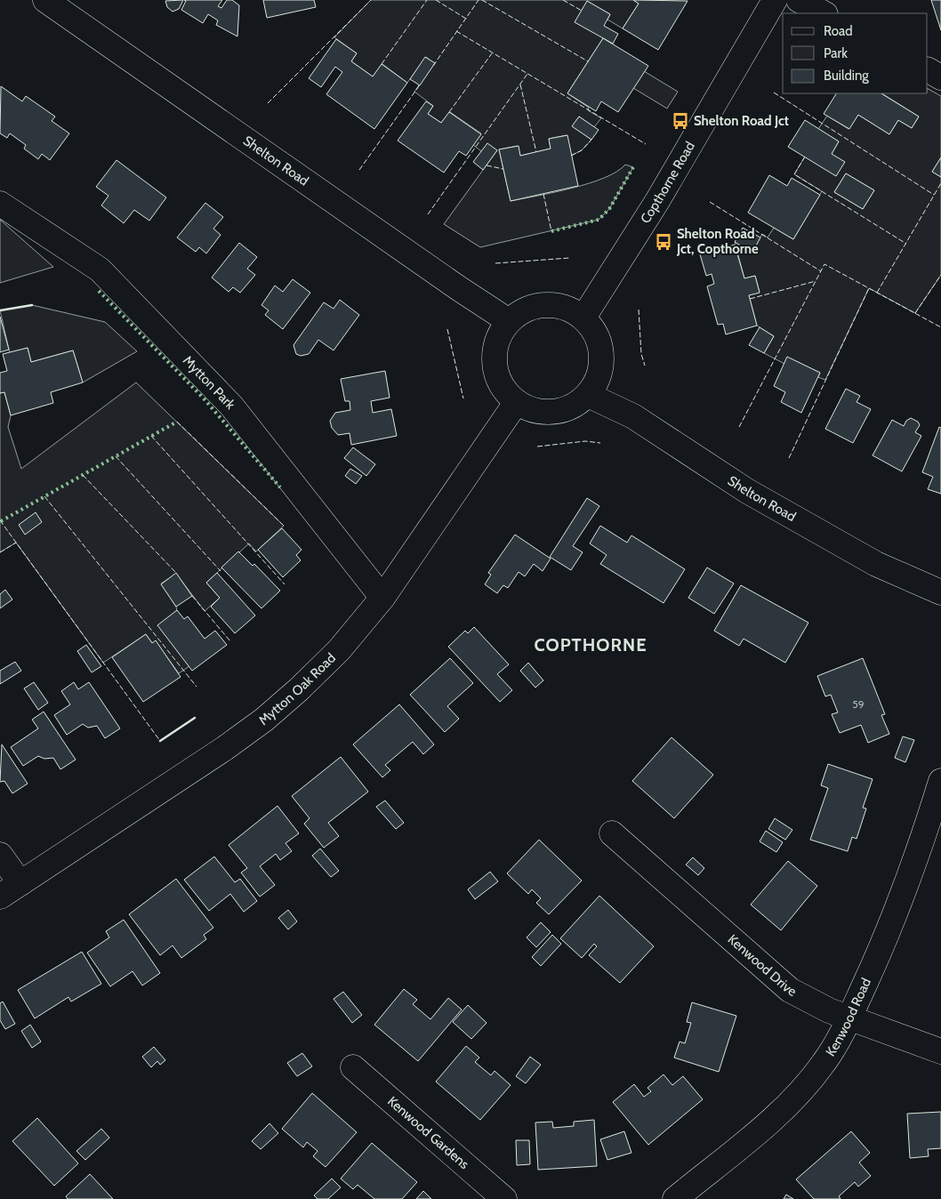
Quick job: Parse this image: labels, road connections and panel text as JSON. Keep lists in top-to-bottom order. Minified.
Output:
{"streets":{"main road":["Shelton Road","Copthorne Road","Mytton Park","Mytton Oak Road","Kenwood Drive","Kenwood Road","Kenwood Gardens"]},"crossings":[["Shelton Road","Copthorne Road"],["Shelton Road","Mytton Oak Road"],["Copthorne Road","Mytton Oak Road"],["Mytton Park","Mytton Oak Road"],["Kenwood Drive","Kenwood Road"]],"districts":["COPTHORNE"],"places":{"bus stop":["Shelton Road Jct","Shelton Road Jct, Copthorne"]},"house_numbers":["59"],"legend":["Road","Park","Building"]}
